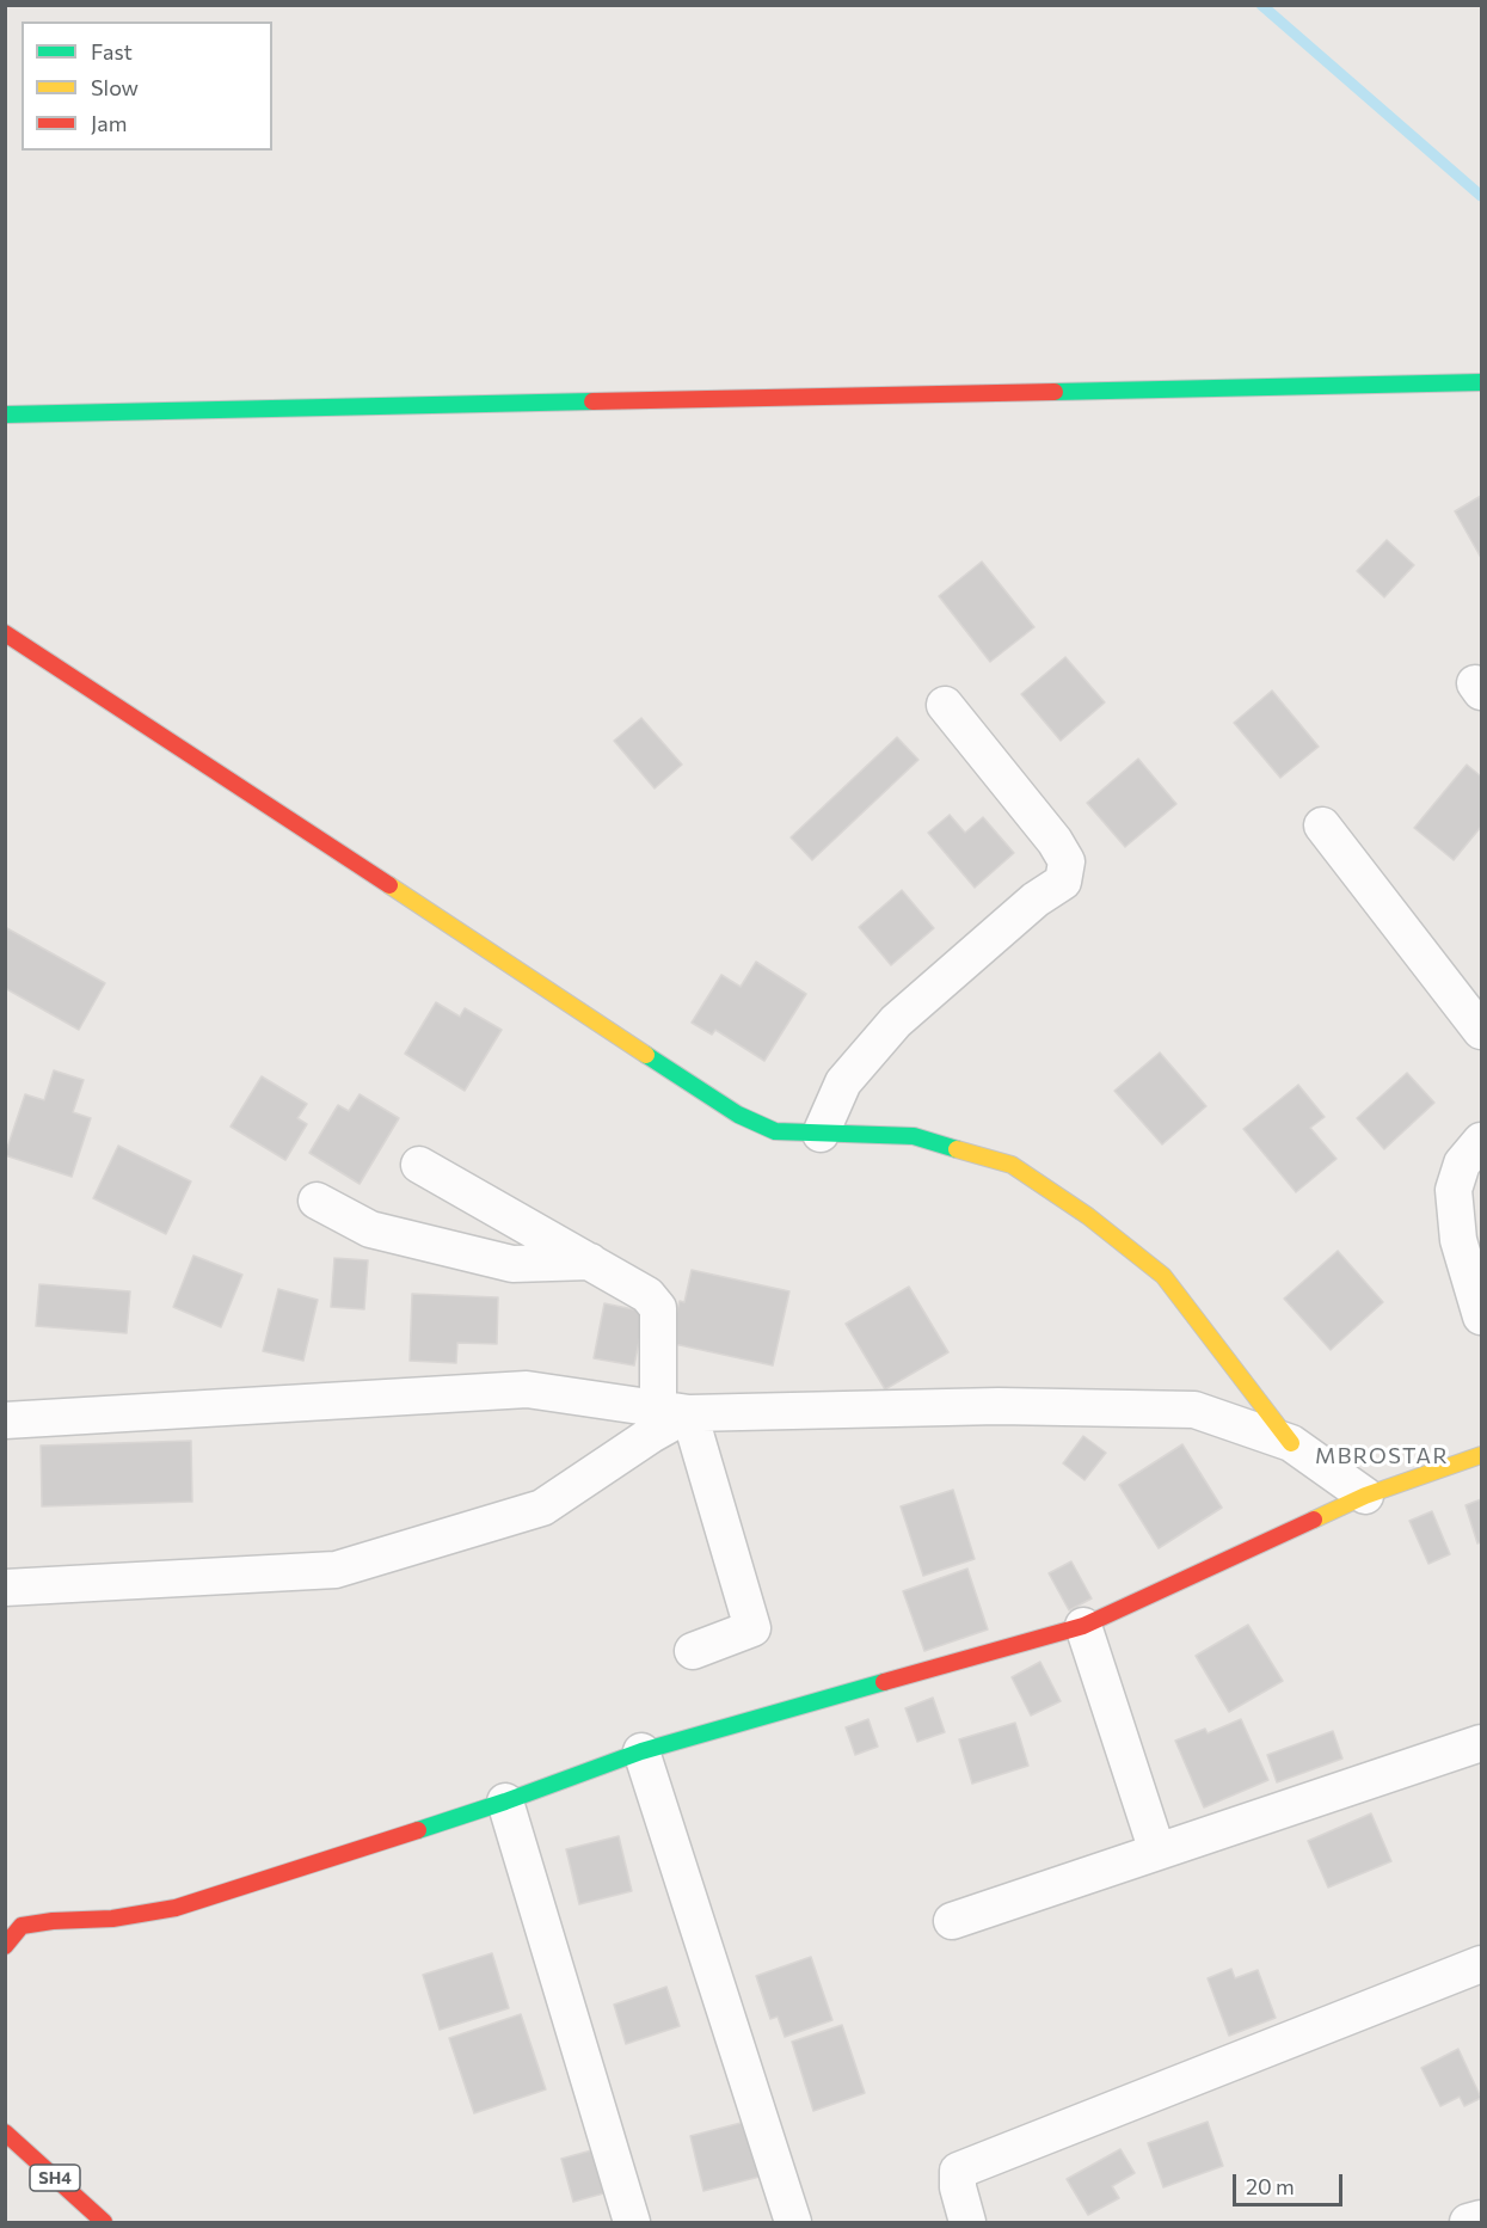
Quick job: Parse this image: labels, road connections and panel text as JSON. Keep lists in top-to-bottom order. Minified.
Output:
{"streets":{"street":["SH4"]},"districts":["MBROSTAR"],"legend":["Fast","Slow","Jam"],"scale_bar":"20 m"}
